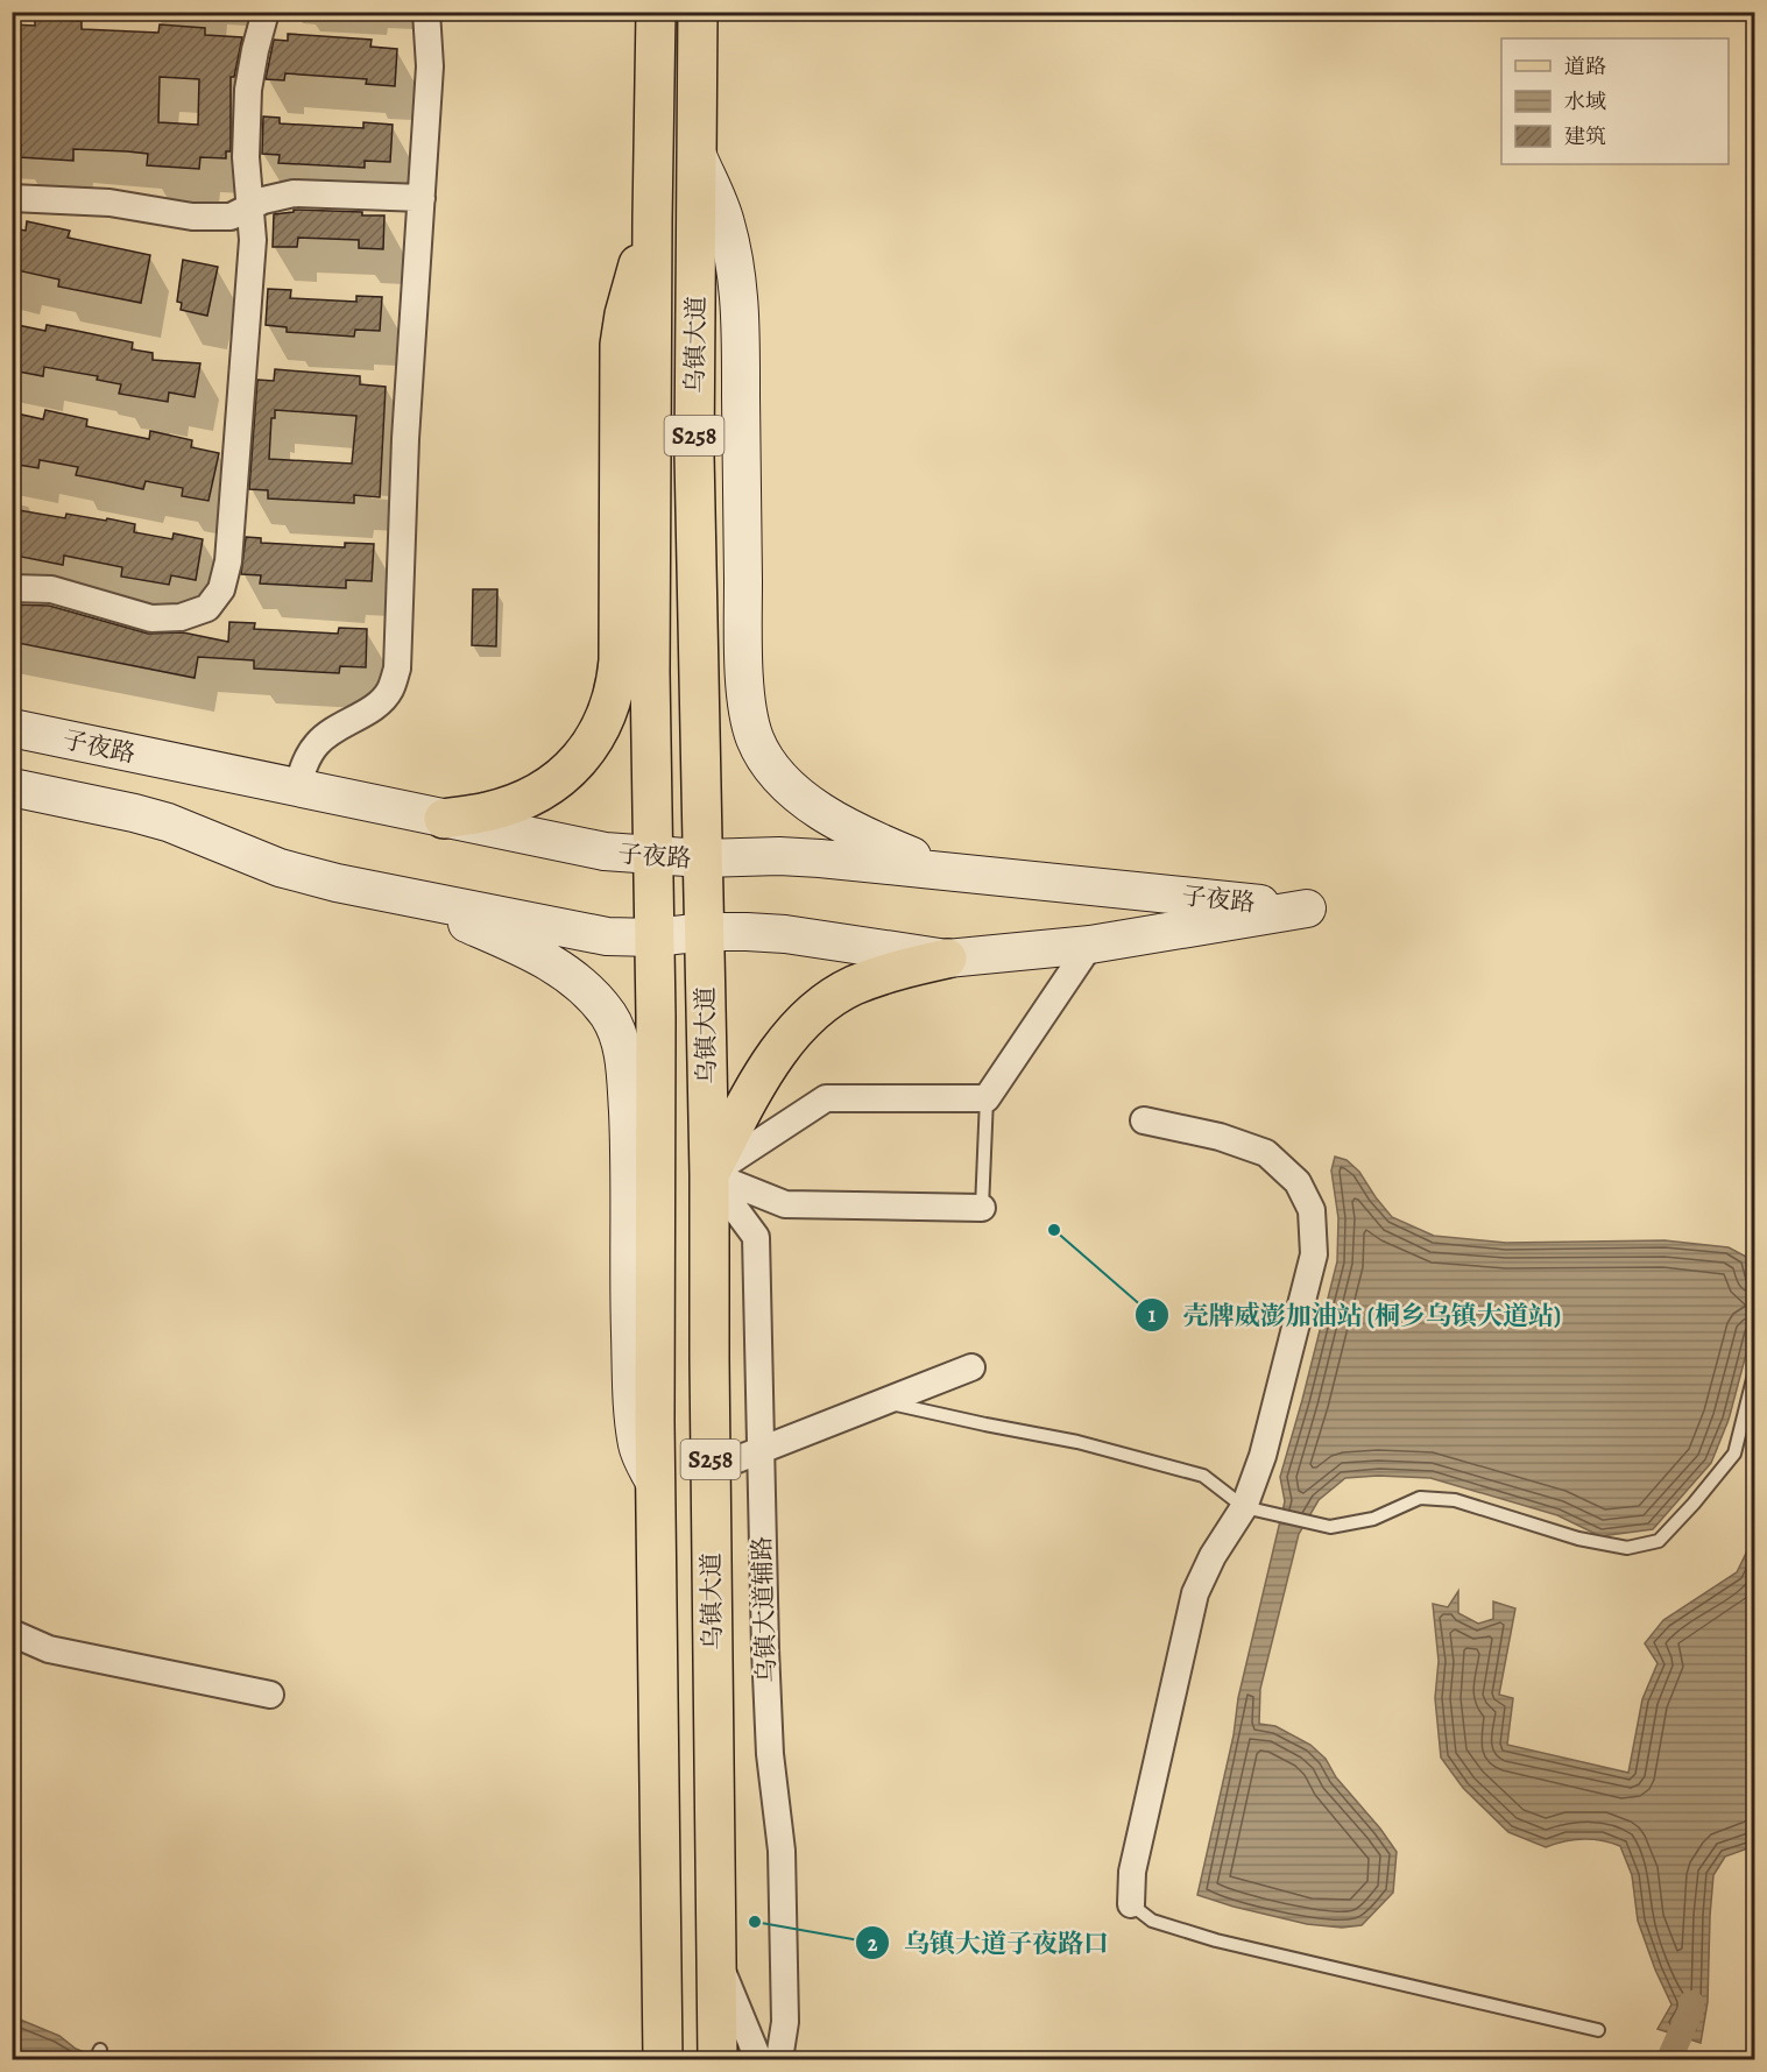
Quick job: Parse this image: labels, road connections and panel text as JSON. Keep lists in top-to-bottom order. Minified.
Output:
{"streets":{"main road":["乌镇大道","S258","子夜路"],"street":["乌镇大道辅路"]},"crossings":[["乌镇大道","子夜路"],["乌镇大道","乌镇大道辅路"]],"places":["壳牌威澎加油站 (桐乡乌镇大道站)","乌镇大道子夜路口"],"legend":["道路","水域","建筑"]}
